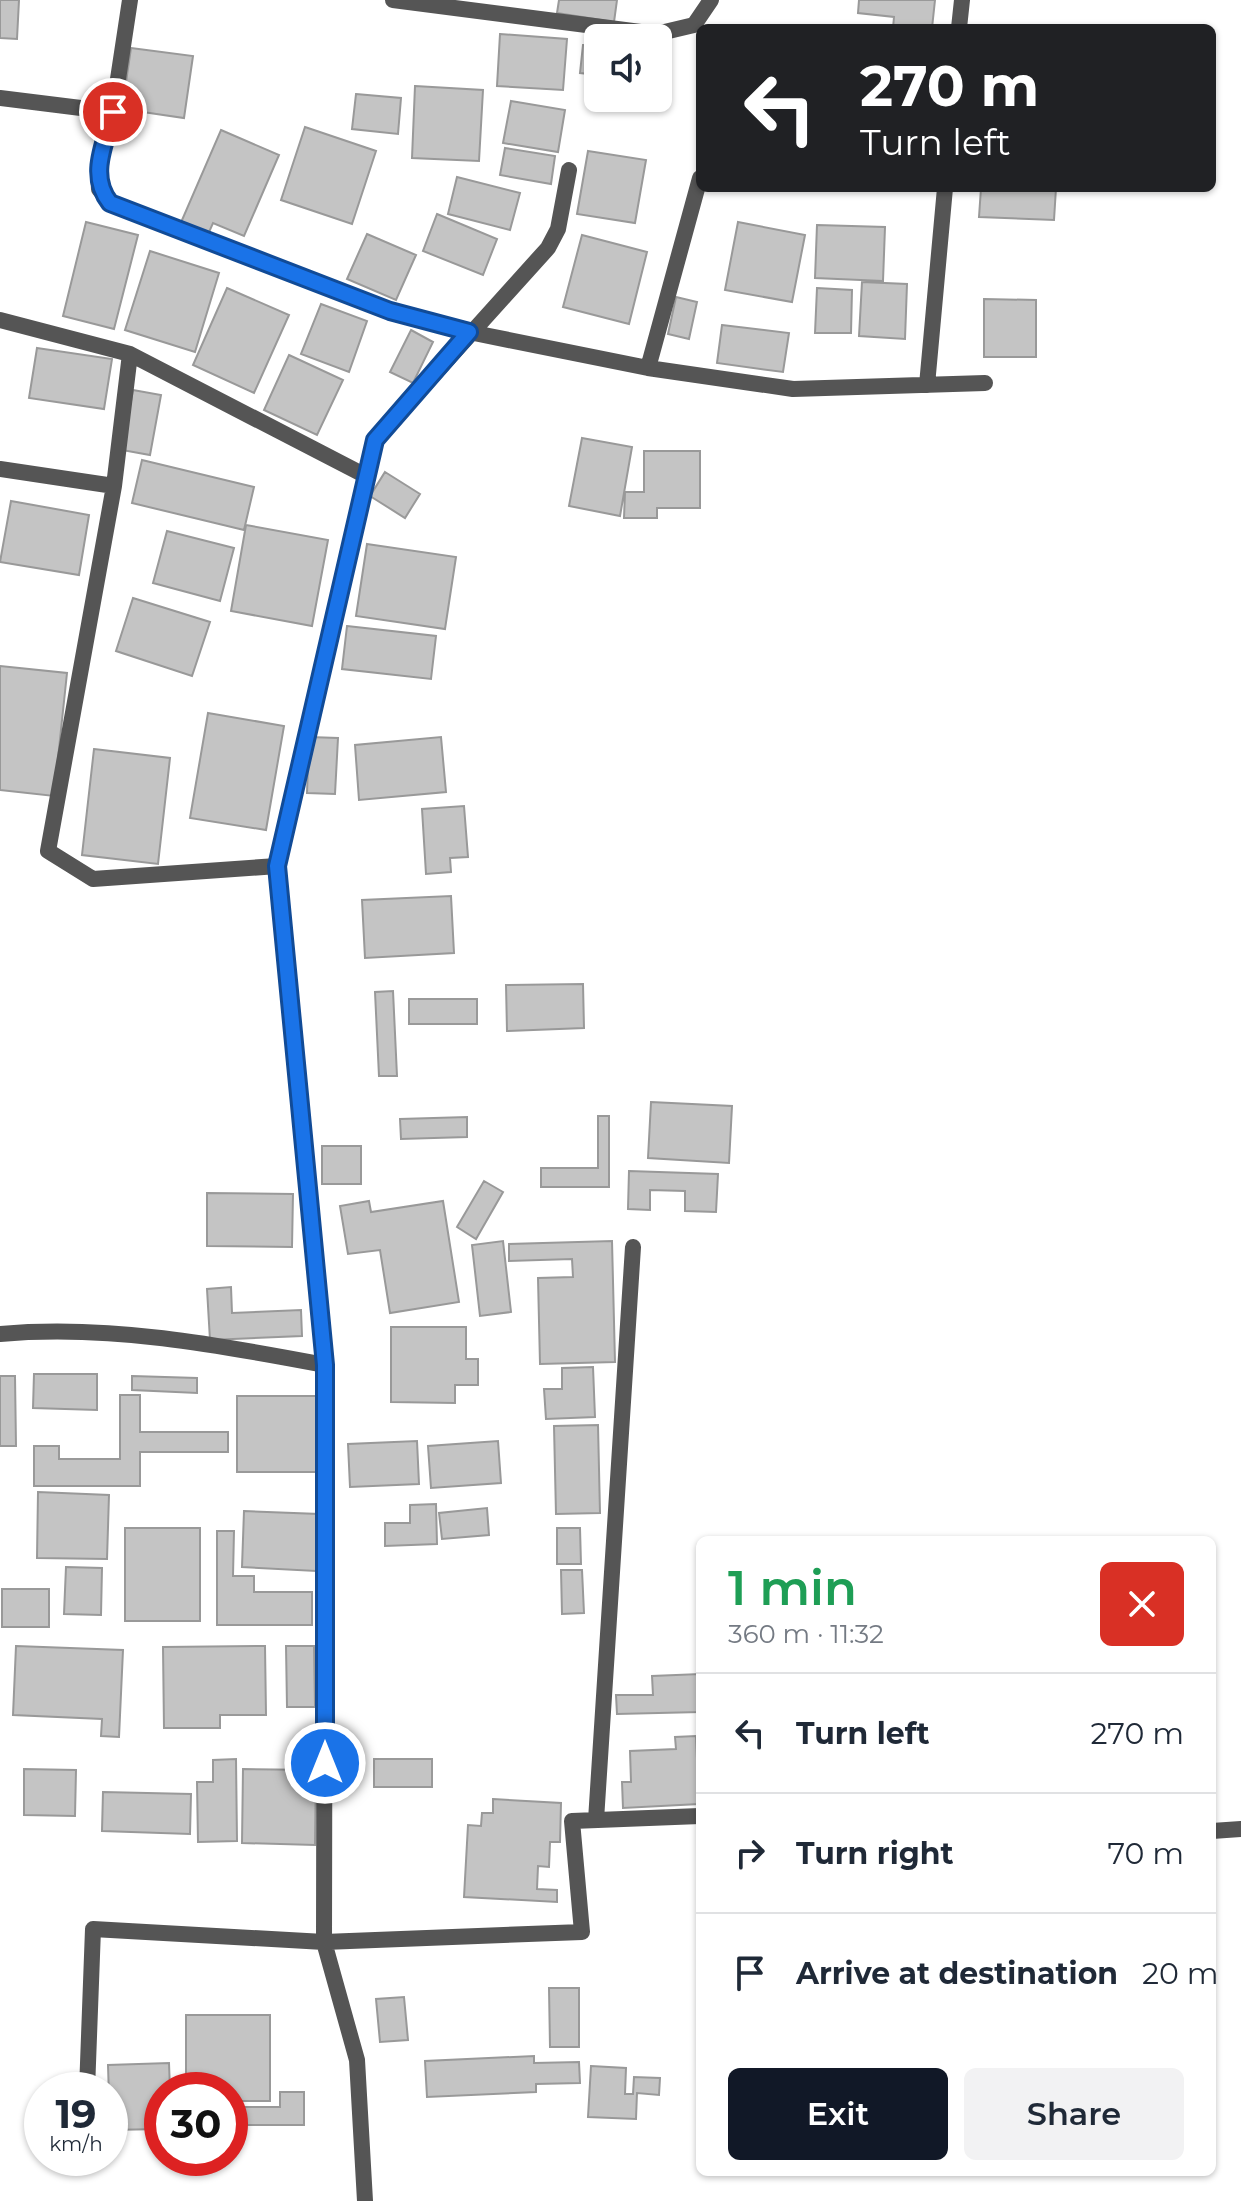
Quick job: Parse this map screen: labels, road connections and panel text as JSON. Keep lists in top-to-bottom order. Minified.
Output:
{"page":{"turn":["270 m","Turn left"],"heading":["1 min","360 m · 11:32"],"list":[{"name":"Turn left","value":"270 m"},{"name":"Turn right","value":"70 m"},{"name":"Arrive at destination","value":"20 m"}],"buttons":["Exit","Share"],"speed":"19 km/h","limit":"30"}}
